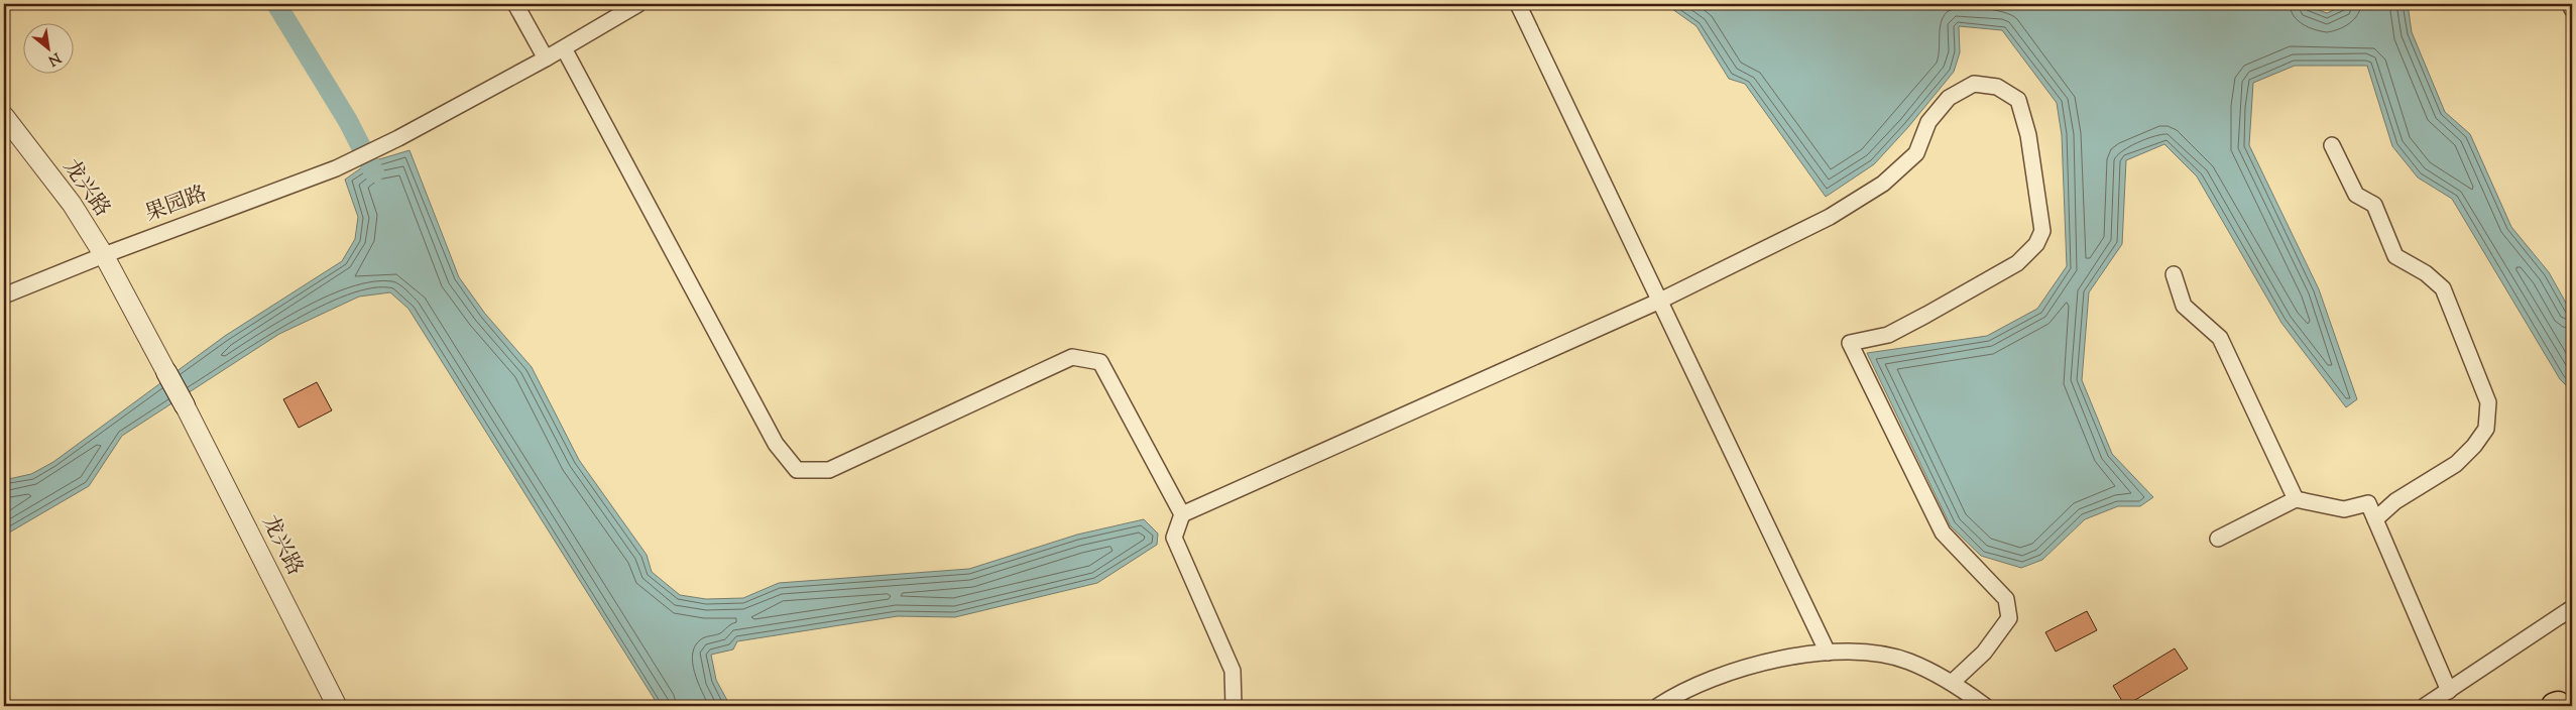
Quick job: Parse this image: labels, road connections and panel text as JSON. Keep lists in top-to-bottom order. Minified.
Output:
{"streets":{"street":["龙兴路","果园路"]},"crossings":[["龙兴路","果园路"]],"north":"bottom right"}
